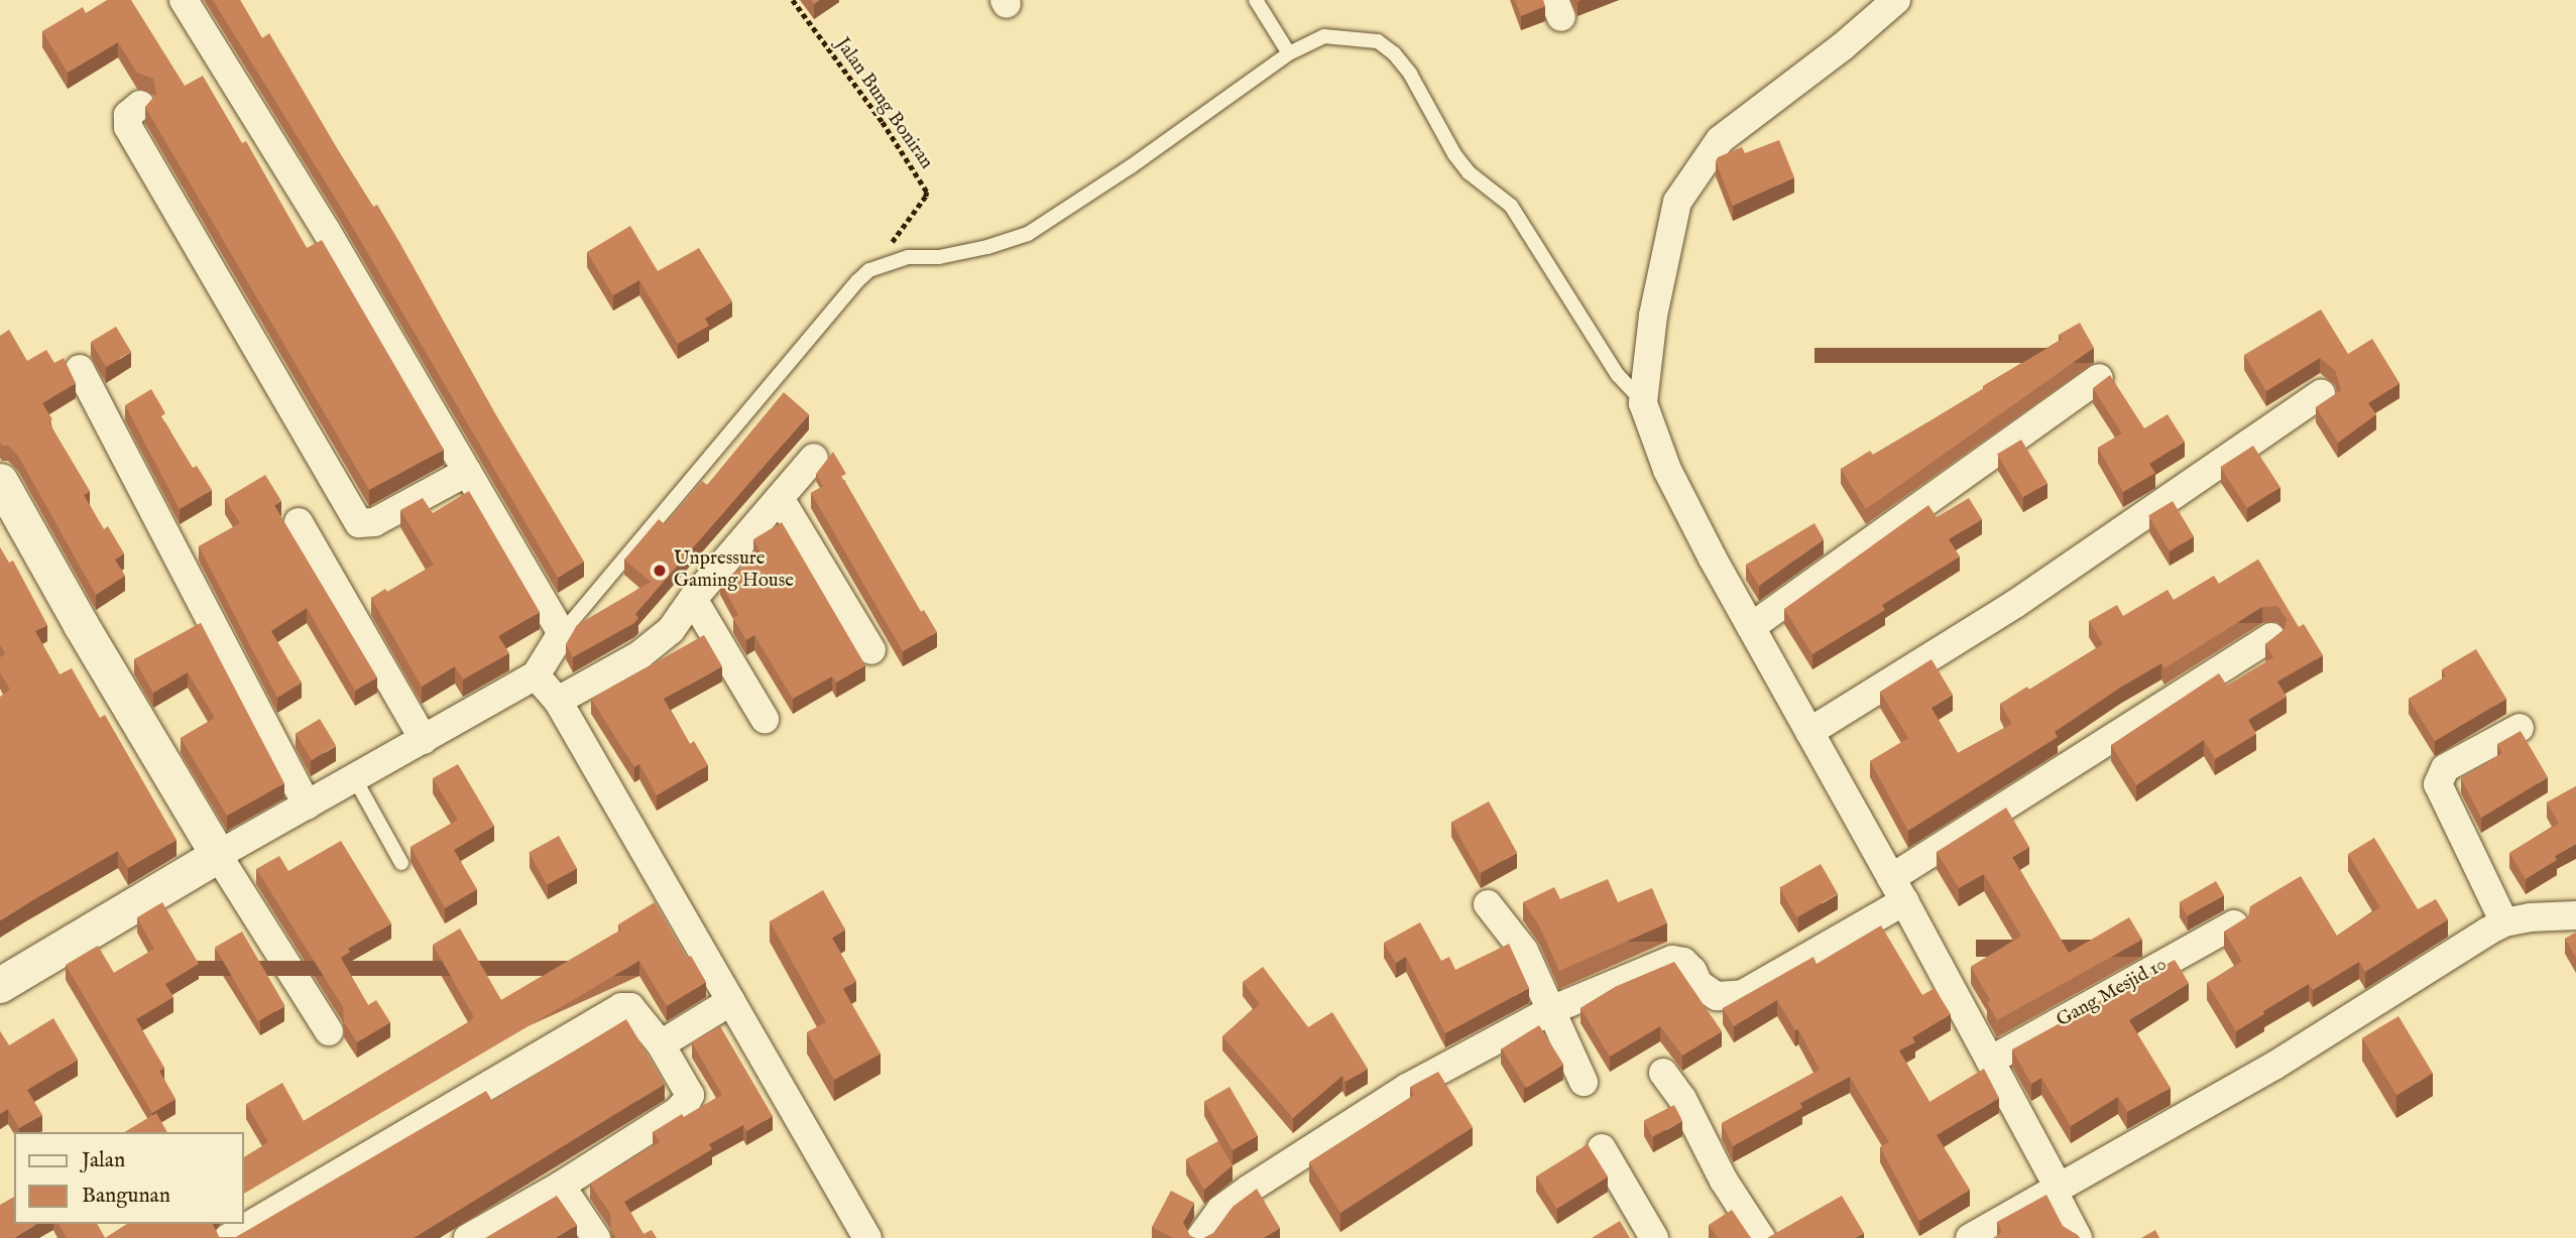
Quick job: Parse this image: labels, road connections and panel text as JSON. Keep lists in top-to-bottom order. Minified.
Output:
{"streets":{"street":["Gang Mesjid 10"],"path":["Jalan Bung Boniran"]},"places":["Unpressure Gaming House"],"legend":["Jalan","Bangunan"]}
